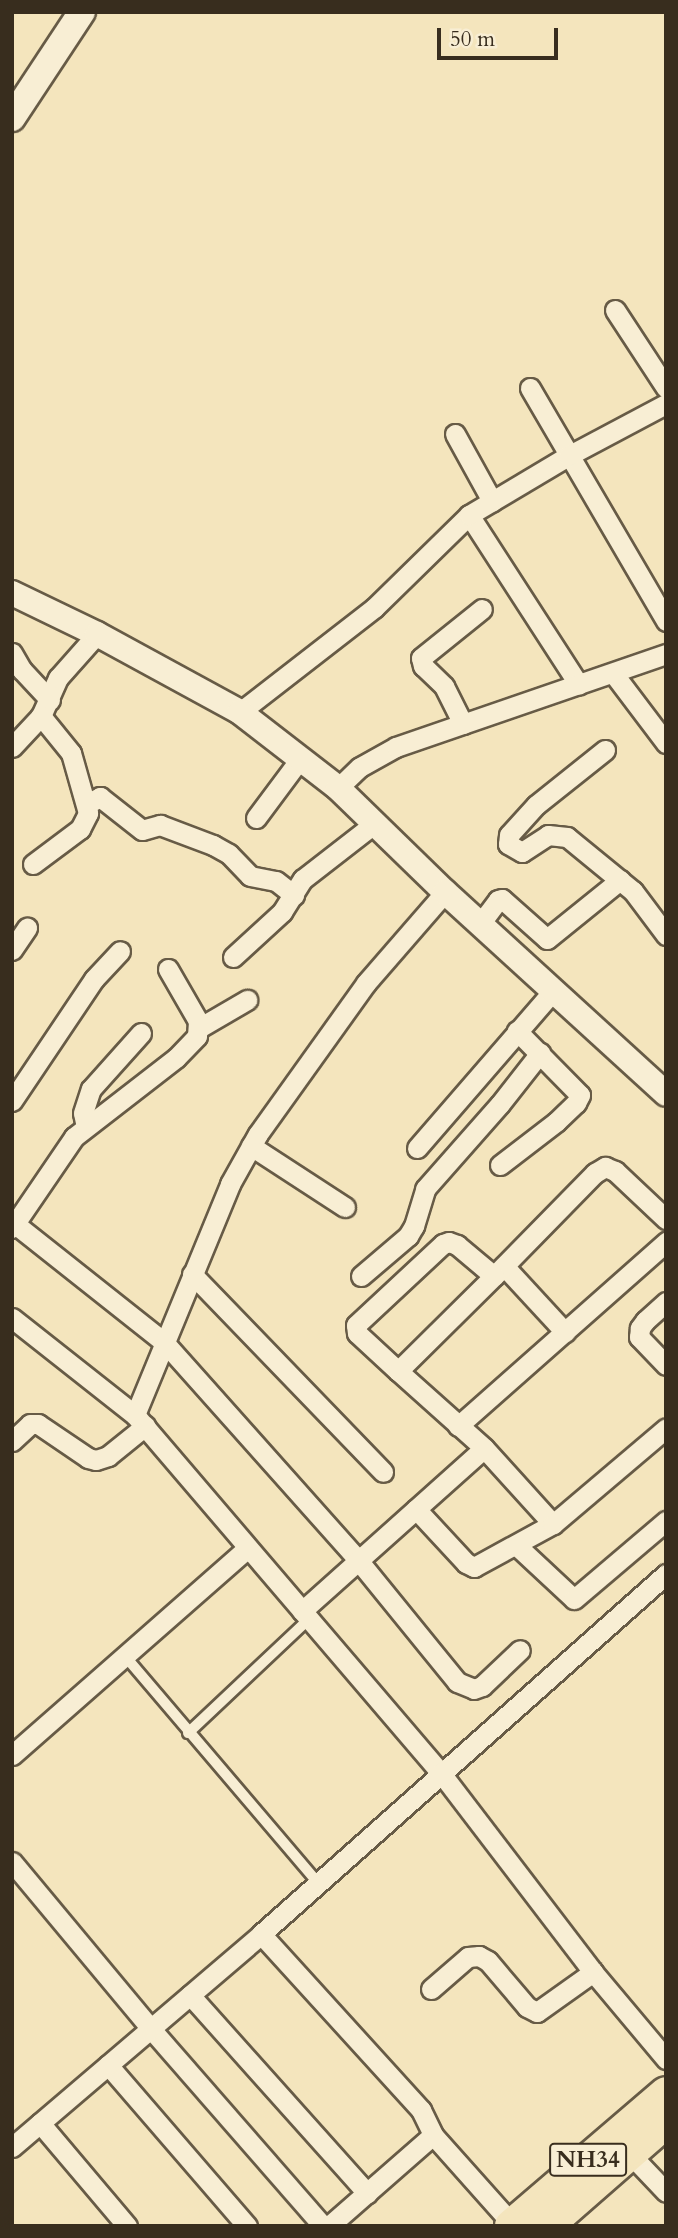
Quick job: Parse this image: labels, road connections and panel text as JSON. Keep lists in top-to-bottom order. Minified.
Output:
{"streets":{"highway":["NH34"]},"scale_bar":"50 m"}
